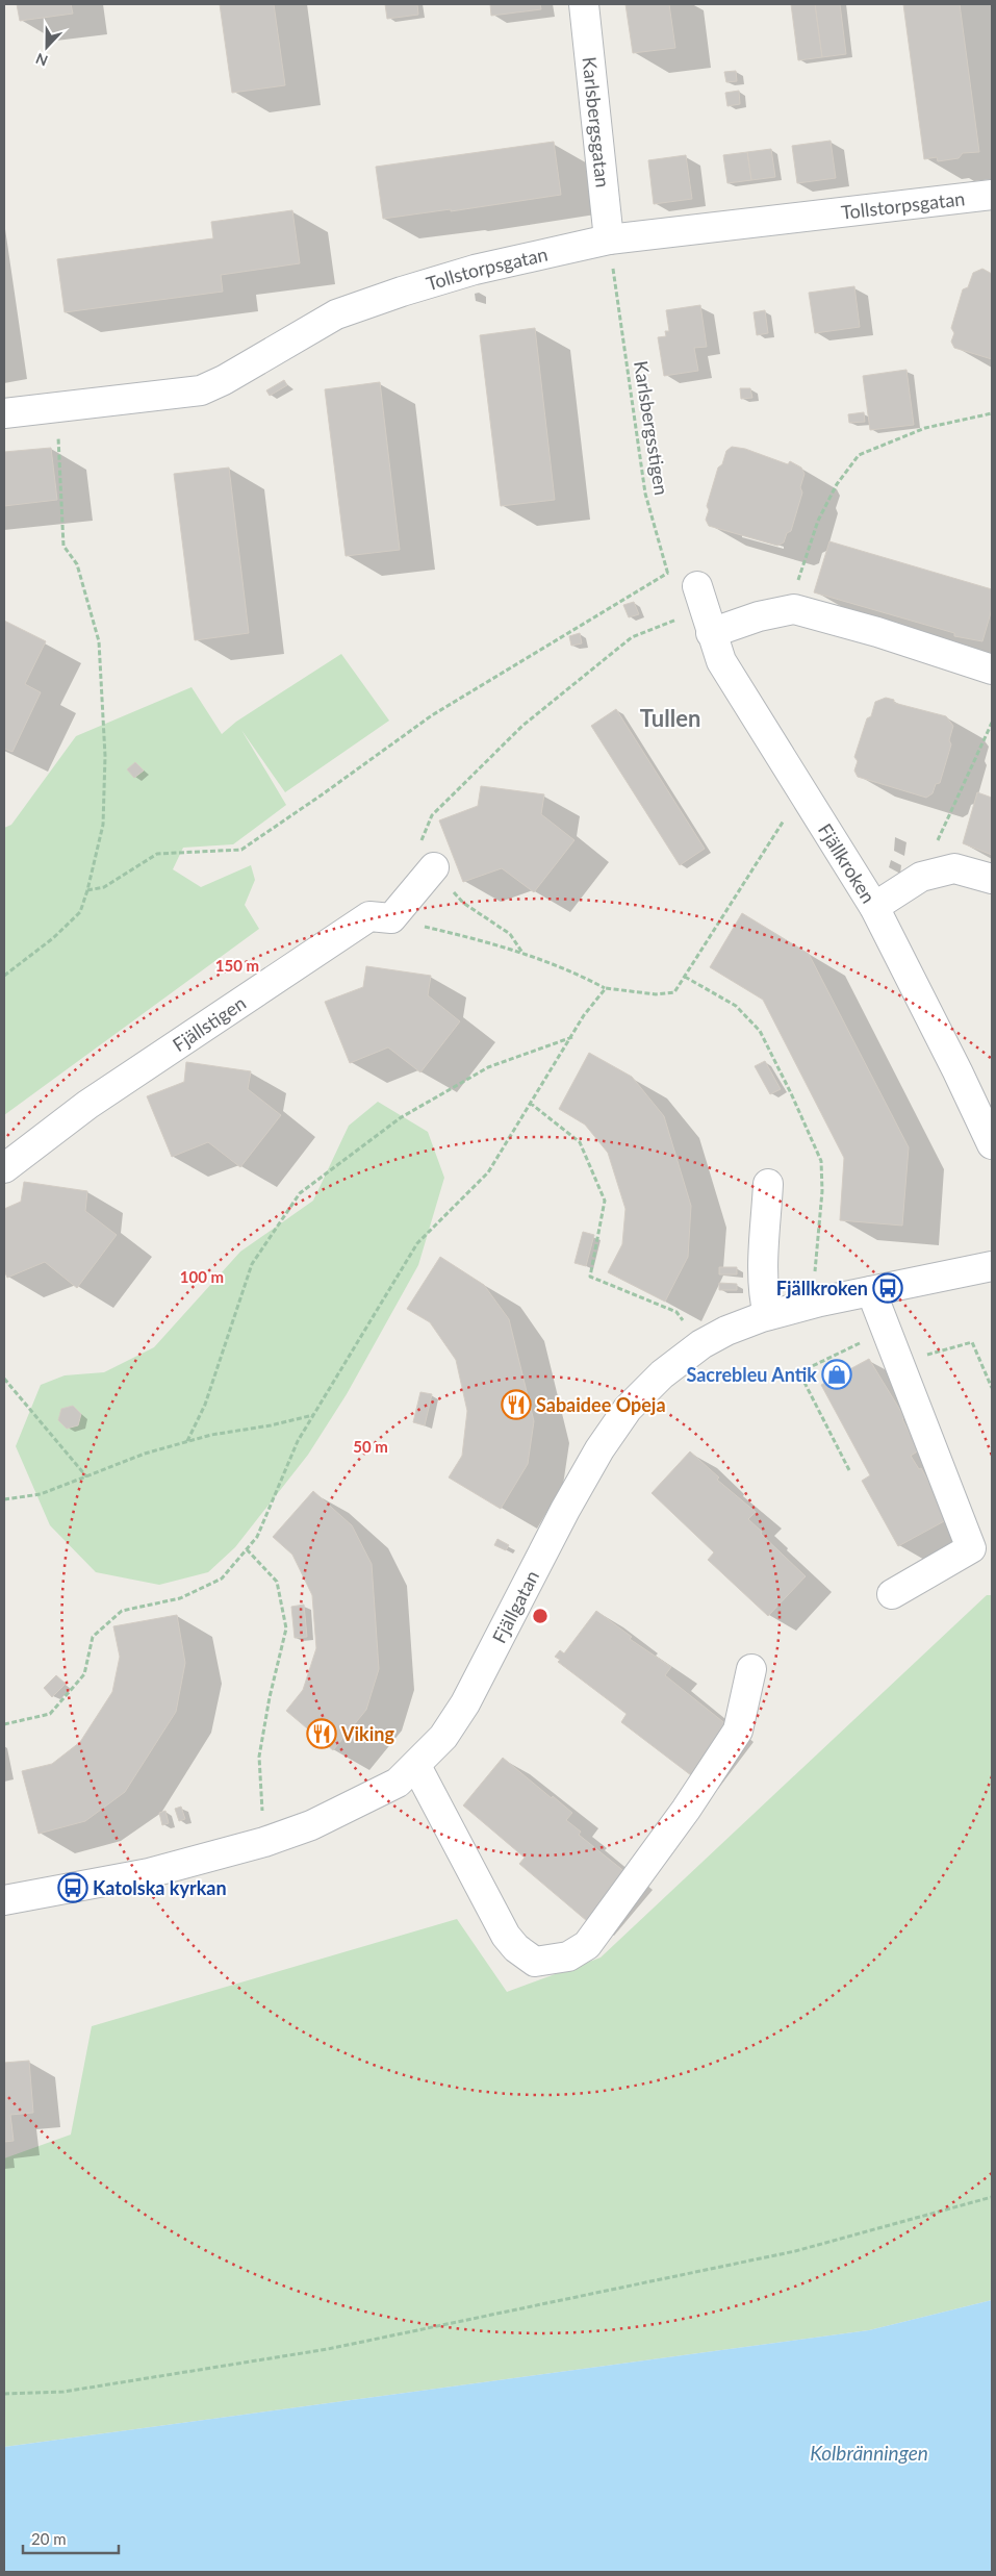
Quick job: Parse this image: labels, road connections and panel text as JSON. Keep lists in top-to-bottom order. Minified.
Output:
{"streets":{"street":["Karlsbergsgatan","Tollstorpsgatan","Fjällkroken","Fjällstigen","Fjällgatan"],"path":["Karlsbergsstigen"]},"crossings":[["Karlsbergsgatan","Tollstorpsgatan"],["Karlsbergsgatan","Karlsbergsstigen"],["Tollstorpsgatan","Karlsbergsstigen"],["Karlsbergsstigen","Fjällkroken"]],"districts":["Tullen"],"water":["Kolbränningen"],"places":{"bus stop":["Fjällkroken","Katolska kyrkan"],"shop":["Sacrebleu Antik"],"restaurant":["Sabaidee Opeja","Viking"]},"scale_bar":"20 m","north":"bottom","rings":["150 m","100 m","50 m"]}
